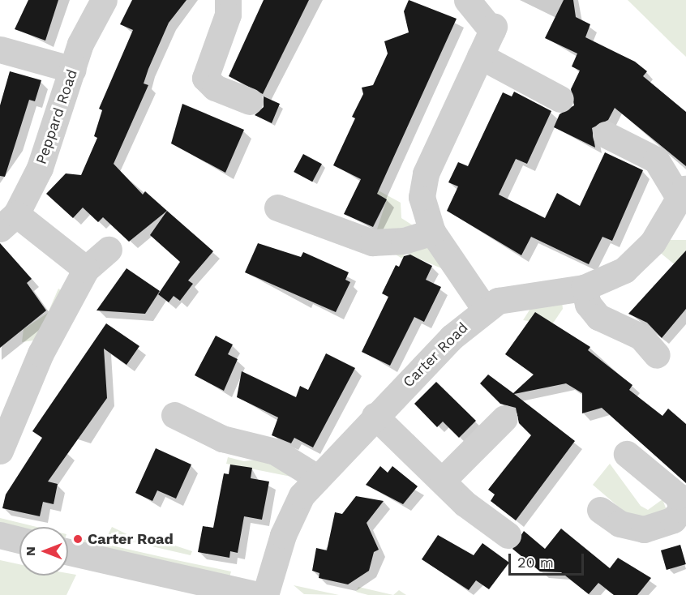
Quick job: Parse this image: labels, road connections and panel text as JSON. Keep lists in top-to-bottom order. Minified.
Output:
{"streets":{"street":["Peppard Road","Carter Road"]},"places":["Carter Road"],"scale_bar":"20 m","north":"left"}
